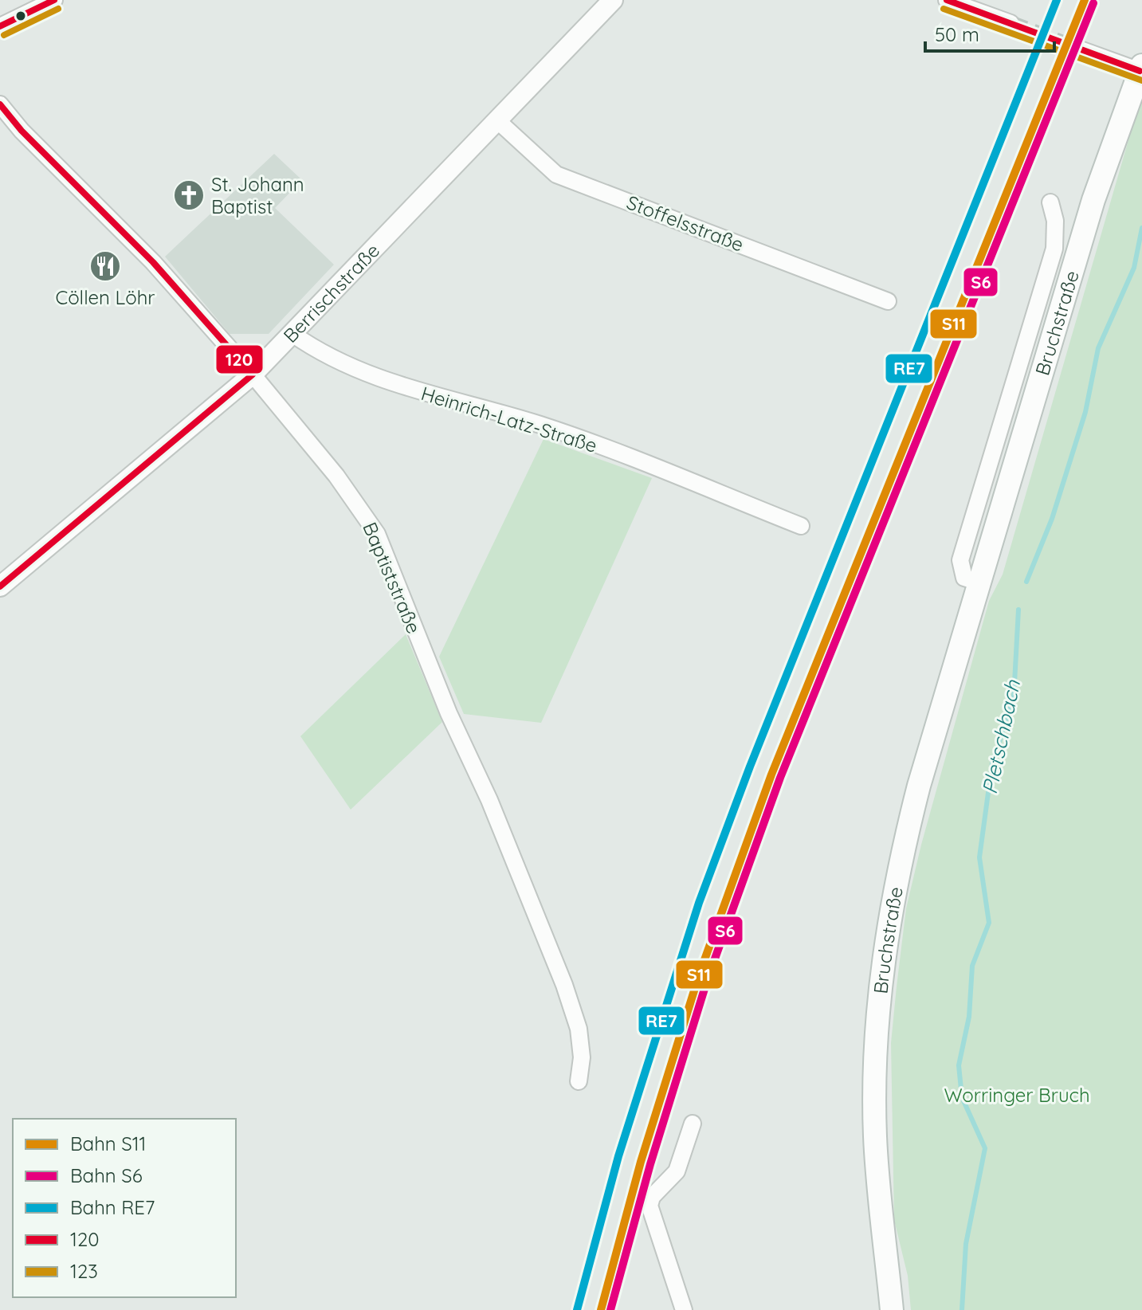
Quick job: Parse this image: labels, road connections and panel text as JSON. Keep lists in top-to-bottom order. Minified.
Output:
{"streets":{"main road":["Bruchstraße"],"street":["Stoffelsstraße","Berrischstraße","Heinrich-Latz-Straße","Baptiststraße"]},"crossings":[["Stoffelsstraße","Berrischstraße"],["Berrischstraße","Heinrich-Latz-Straße"],["Berrischstraße","Baptiststraße"]],"water":["Pletschbach"],"parks":["Worringer Bruch"],"places":{"church":["St. Johann Baptist"],"restaurant":["Cöllen Löhr"]},"lines":["rail line S11","rail line RE7","transit line 120","rail line S6","transit line 123"],"legend":["Bahn S11","Bahn S6","Bahn RE7","120","123"],"scale_bar":"50 m"}
